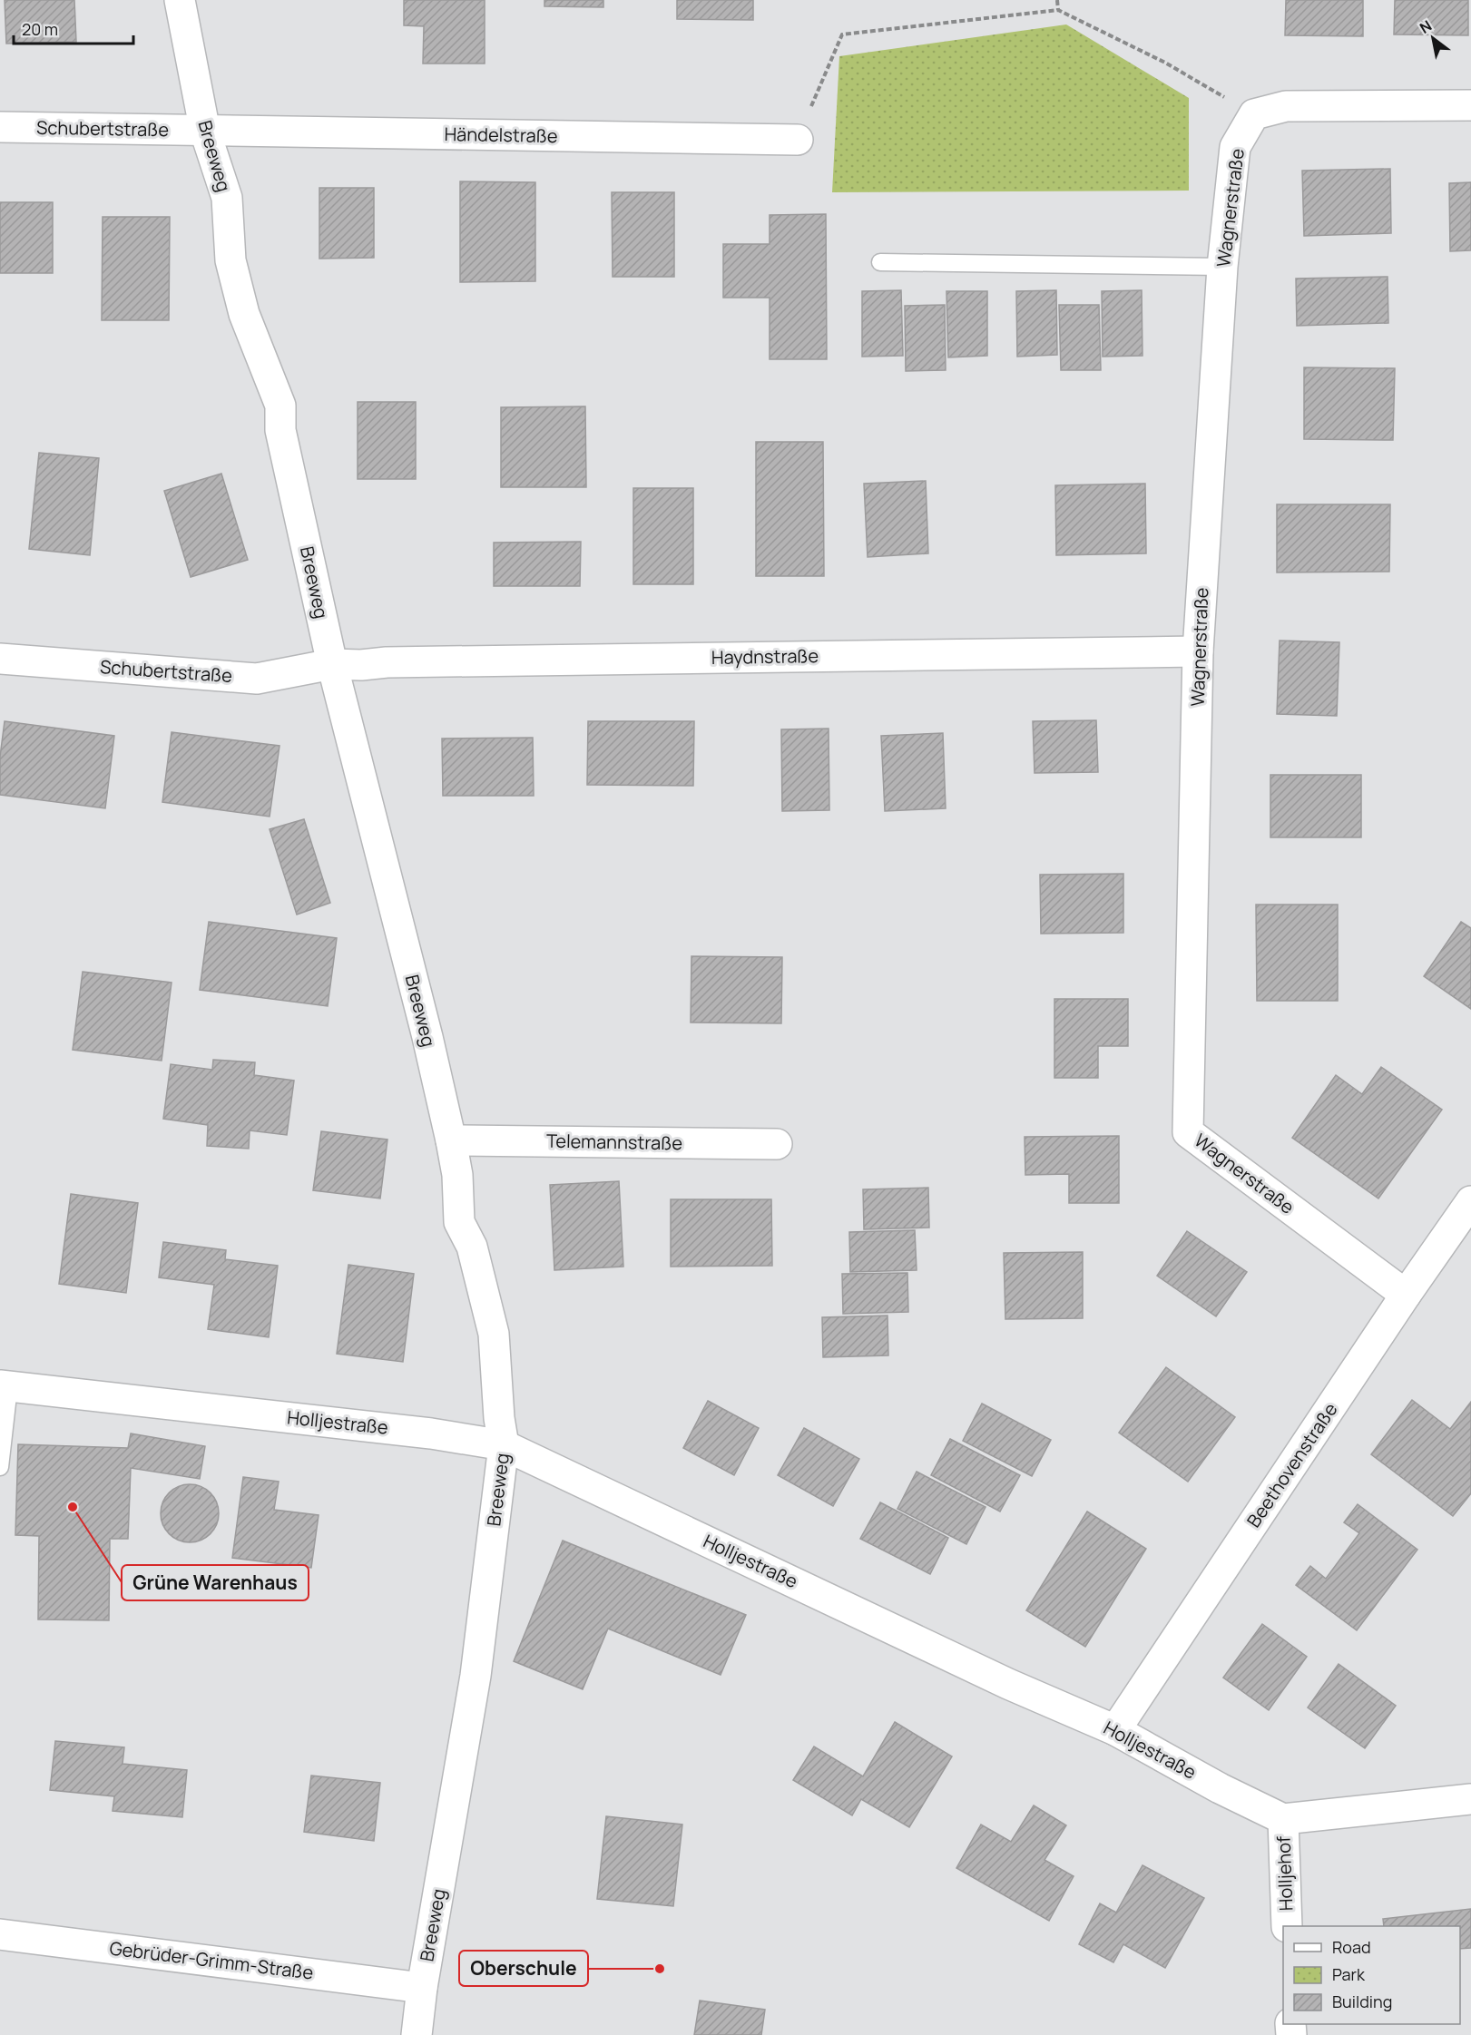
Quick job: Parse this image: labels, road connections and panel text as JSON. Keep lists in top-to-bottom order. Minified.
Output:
{"streets":{"street":["Schubertstraße","Händelstraße","Breeweg","Wagnerstraße","Haydnstraße","Telemannstraße","Holljestraße","Beethovenstraße","Holljehof","Gebrüder-Grimm-Straße"]},"crossings":[["Schubertstraße","Händelstraße"],["Schubertstraße","Breeweg"],["Schubertstraße","Haydnstraße"],["Händelstraße","Breeweg"],["Breeweg","Haydnstraße"],["Breeweg","Telemannstraße"],["Breeweg","Holljestraße"],["Breeweg","Gebrüder-Grimm-Straße"],["Wagnerstraße","Haydnstraße"],["Wagnerstraße","Beethovenstraße"],["Holljestraße","Beethovenstraße"],["Holljestraße","Holljehof"]],"places":["Grüne Warenhaus","Oberschule"],"legend":["Road","Park","Building"],"scale_bar":"20 m","north":"top left"}
